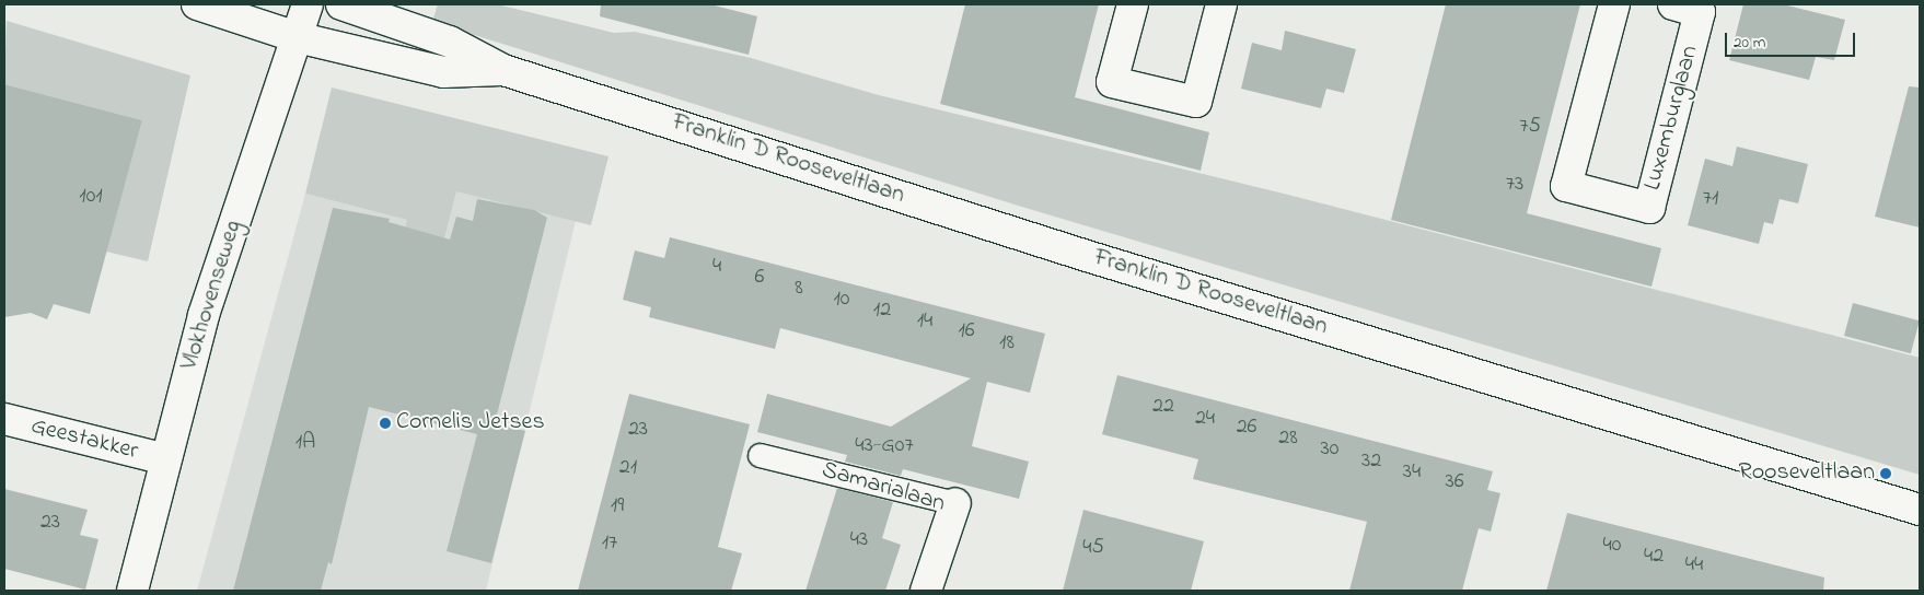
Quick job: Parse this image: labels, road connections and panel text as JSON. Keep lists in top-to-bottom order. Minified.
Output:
{"streets":{"main road":["Luxemburglaan","Franklin D Rooseveltlaan","Vlokhovenseweg","Geestakker","Samarialaan"]},"crossings":[["Franklin D Rooseveltlaan","Vlokhovenseweg"],["Vlokhovenseweg","Geestakker"]],"places":["Cornelis Jetses","Rooseveltlaan"],"house_numbers":["75","73","101","71","4","6","8","10","12","14","16","18","22","24","26","23","28","1A","43-G07","30","32","21","34","36","19","23","43","17","40","45","42","44"],"scale_bar":"20 m"}
